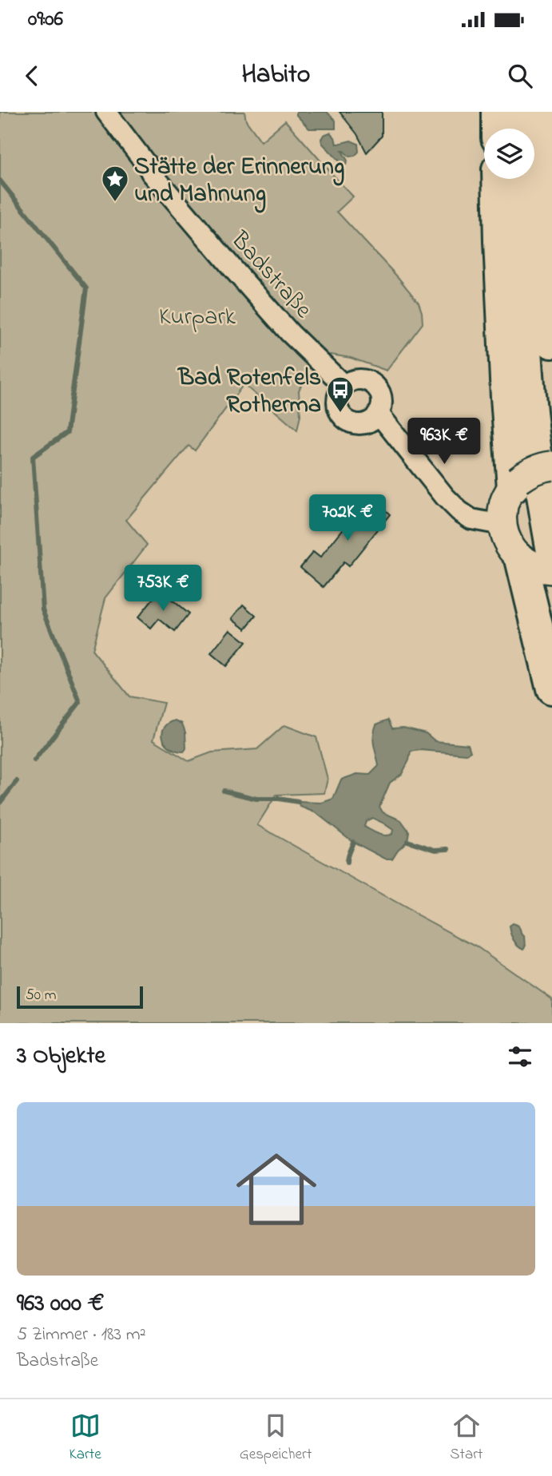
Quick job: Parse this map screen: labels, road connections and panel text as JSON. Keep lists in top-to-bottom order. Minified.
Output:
{"streets":{"street":["Badstraße"]},"parks":["Kurpark"],"places":{"place":["Stätte der Erinnerung und Mahnung"],"bus stop":["Bad Rotenfels Rotherma"]},"scale_bar":"50 m","page":{"status":"09:06","header":"Habito","price":["963K €","702K €","753K €"],"scale":"50 m","heading":"3 Objekte","list":[{"name":"963 000 €","note":"5 Zimmer · 183 m² · Badstraße"}],"tabs":["Karte","Gespeichert","Start"]}}
